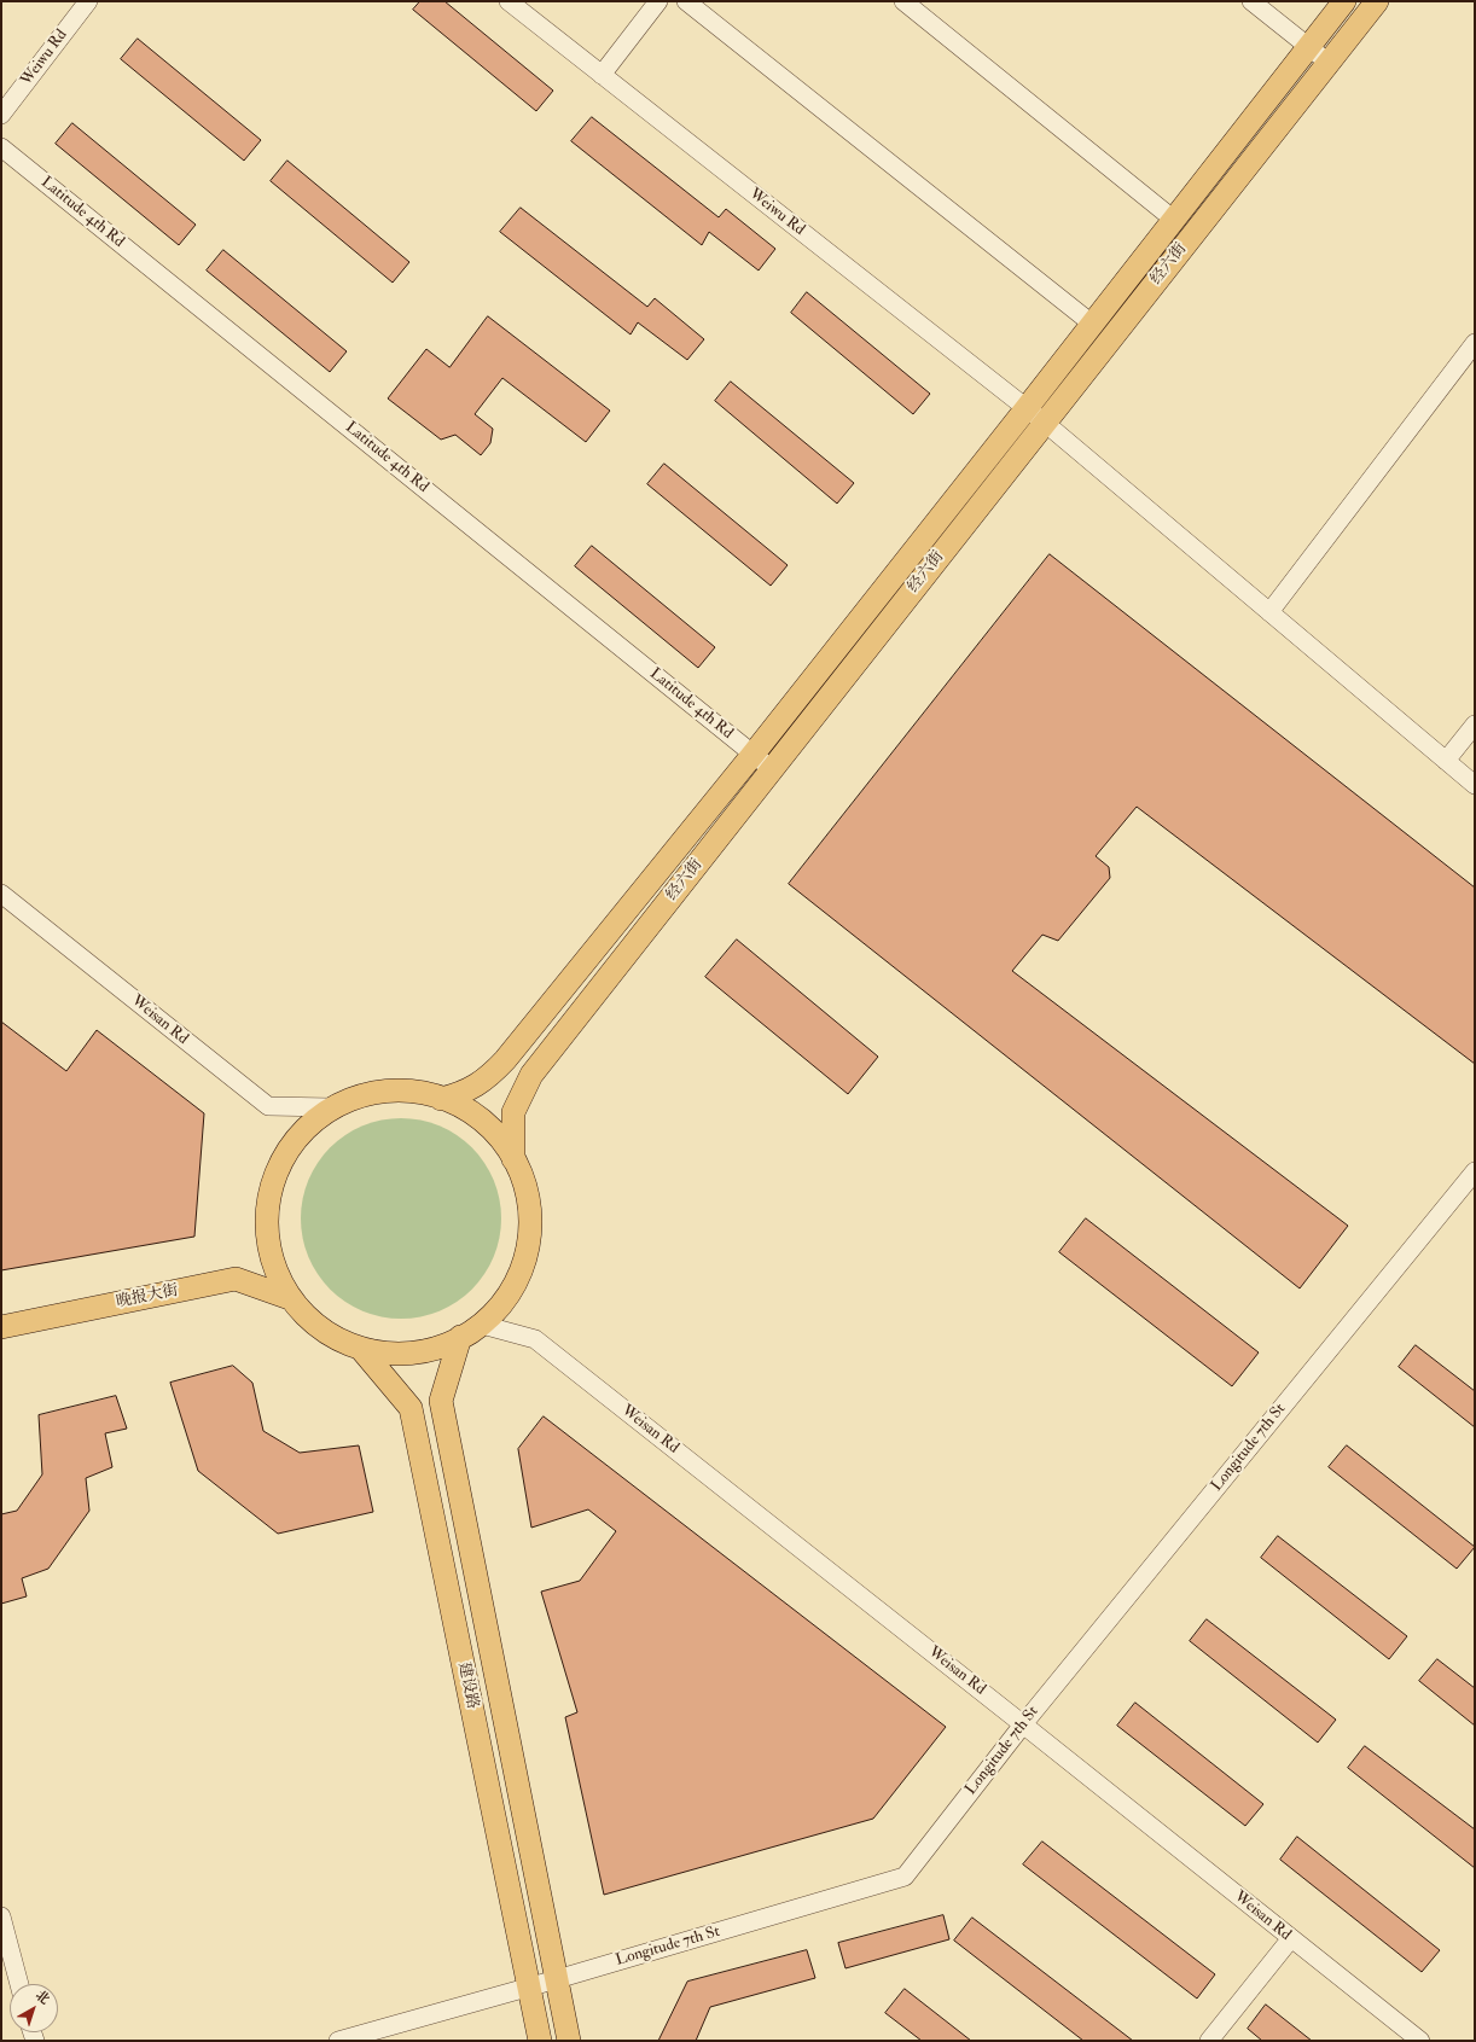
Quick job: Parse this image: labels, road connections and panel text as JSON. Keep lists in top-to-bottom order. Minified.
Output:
{"streets":{"main road":["经六街","晚报大街","建设路"],"street":["Weiwu Rd","Latitude 4th Rd","Weisan Rd","Longitude 7th St"]},"crossings":[["Weiwu Rd","经六街"],["Latitude 4th Rd","经六街"],["Weisan Rd","Longitude 7th St"],["Longitude 7th St","建设路"]],"north":"top right"}
